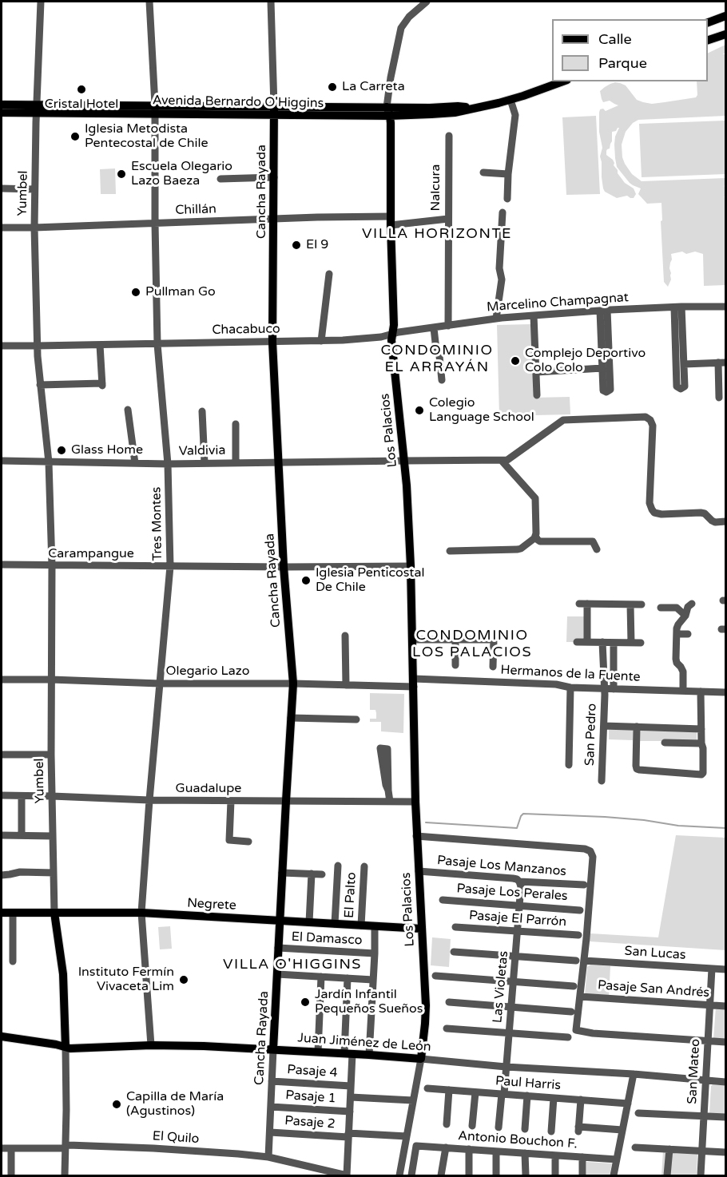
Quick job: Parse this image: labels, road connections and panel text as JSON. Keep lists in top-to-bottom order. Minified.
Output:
{"streets":{"main road":["Avenida Bernardo O'Higgins","Cancha Rayada","Yumbel","Los Palacios","Negrete","Juan Jiménez de León"],"street":["Nalcura","Chillán","Marcelino Champagnat","Chacabuco","Valdivia","Tres Montes","Carampangue","Olegario Lazo","Hermanos de la Fuente","San Pedro","Guadalupe","Pasaje Los Manzanos","Pasaje Los Perales","El Palto","Pasaje El Parrón","El Damasco","San Lucas","Las Violetas","Pasaje San Andrés","Pasaje 4","San Mateo","Paul Harris","Pasaje 1","Pasaje 2","El Quilo","Antonio Bouchon F."]},"crossings":[["Avenida Bernardo O'Higgins","Cancha Rayada"],["Avenida Bernardo O'Higgins","Yumbel"],["Avenida Bernardo O'Higgins","Los Palacios"],["Avenida Bernardo O'Higgins","Tres Montes"],["Nalcura","Chillán"],["Nalcura","Marcelino Champagnat"],["Cancha Rayada","Chillán"],["Cancha Rayada","Chacabuco"],["Cancha Rayada","Valdivia"],["Cancha Rayada","Carampangue"],["Cancha Rayada","Olegario Lazo"],["Cancha Rayada","Guadalupe"],["Cancha Rayada","Negrete"],["Cancha Rayada","El Damasco"],["Cancha Rayada","Juan Jiménez de León"],["Cancha Rayada","Pasaje 4"],["Cancha Rayada","Pasaje 1"],["Cancha Rayada","Pasaje 2"],["Cancha Rayada","El Quilo"],["Yumbel","Chillán"],["Yumbel","Chacabuco"],["Yumbel","Valdivia"],["Yumbel","Carampangue"],["Yumbel","Olegario Lazo"],["Yumbel","Guadalupe"],["Yumbel","Negrete"],["Yumbel","Juan Jiménez de León"],["Yumbel","El Quilo"],["Chillán","Los Palacios"],["Chillán","Tres Montes"],["Marcelino Champagnat","Chacabuco"],["Marcelino Champagnat","Los Palacios"],["Chacabuco","Los Palacios"],["Chacabuco","Tres Montes"],["Los Palacios","Valdivia"],["Los Palacios","Carampangue"],["Los Palacios","Olegario Lazo"],["Los Palacios","Hermanos de la Fuente"],["Los Palacios","Guadalupe"],["Los Palacios","Pasaje Los Manzanos"],["Los Palacios","Negrete"],["Los Palacios","Juan Jiménez de León"],["Los Palacios","Pasaje 2"],["Valdivia","Tres Montes"],["Tres Montes","Carampangue"],["Tres Montes","Olegario Lazo"],["Tres Montes","Guadalupe"],["Tres Montes","Negrete"],["Tres Montes","Juan Jiménez de León"],["Olegario Lazo","Hermanos de la Fuente"],["Hermanos de la Fuente","San Pedro"],["Pasaje Los Manzanos","Las Violetas"],["Pasaje Los Perales","Las Violetas"],["El Palto","Negrete"],["Pasaje El Parrón","Las Violetas"],["San Lucas","Las Violetas"],["San Lucas","San Mateo"],["Las Violetas","Juan Jiménez de León"],["Las Violetas","Paul Harris"],["Pasaje San Andrés","San Mateo"],["Juan Jiménez de León","San Mateo"]],"districts":["VILLA HORIZONTE","CONDOMINIO EL ARRAYÁN","CONDOMINIO LOS PALACIOS","VILLA O'HIGGINS"],"places":["La Carreta","Cristal Hotel","Iglesia Metodista Pentecostal de Chile","Escuela Olegario Lazo Baeza","El 9","Pullman Go","Complejo Deportivo Colo Colo","Colegio Language School","Glass Home","Iglesia Penticostal De Chile","Instituto Fermín Vivaceta Lim","Jardín Infantil Pequeños Sueños","Capilla de María (Agustinos)"],"legend":["Calle","Parque"]}
